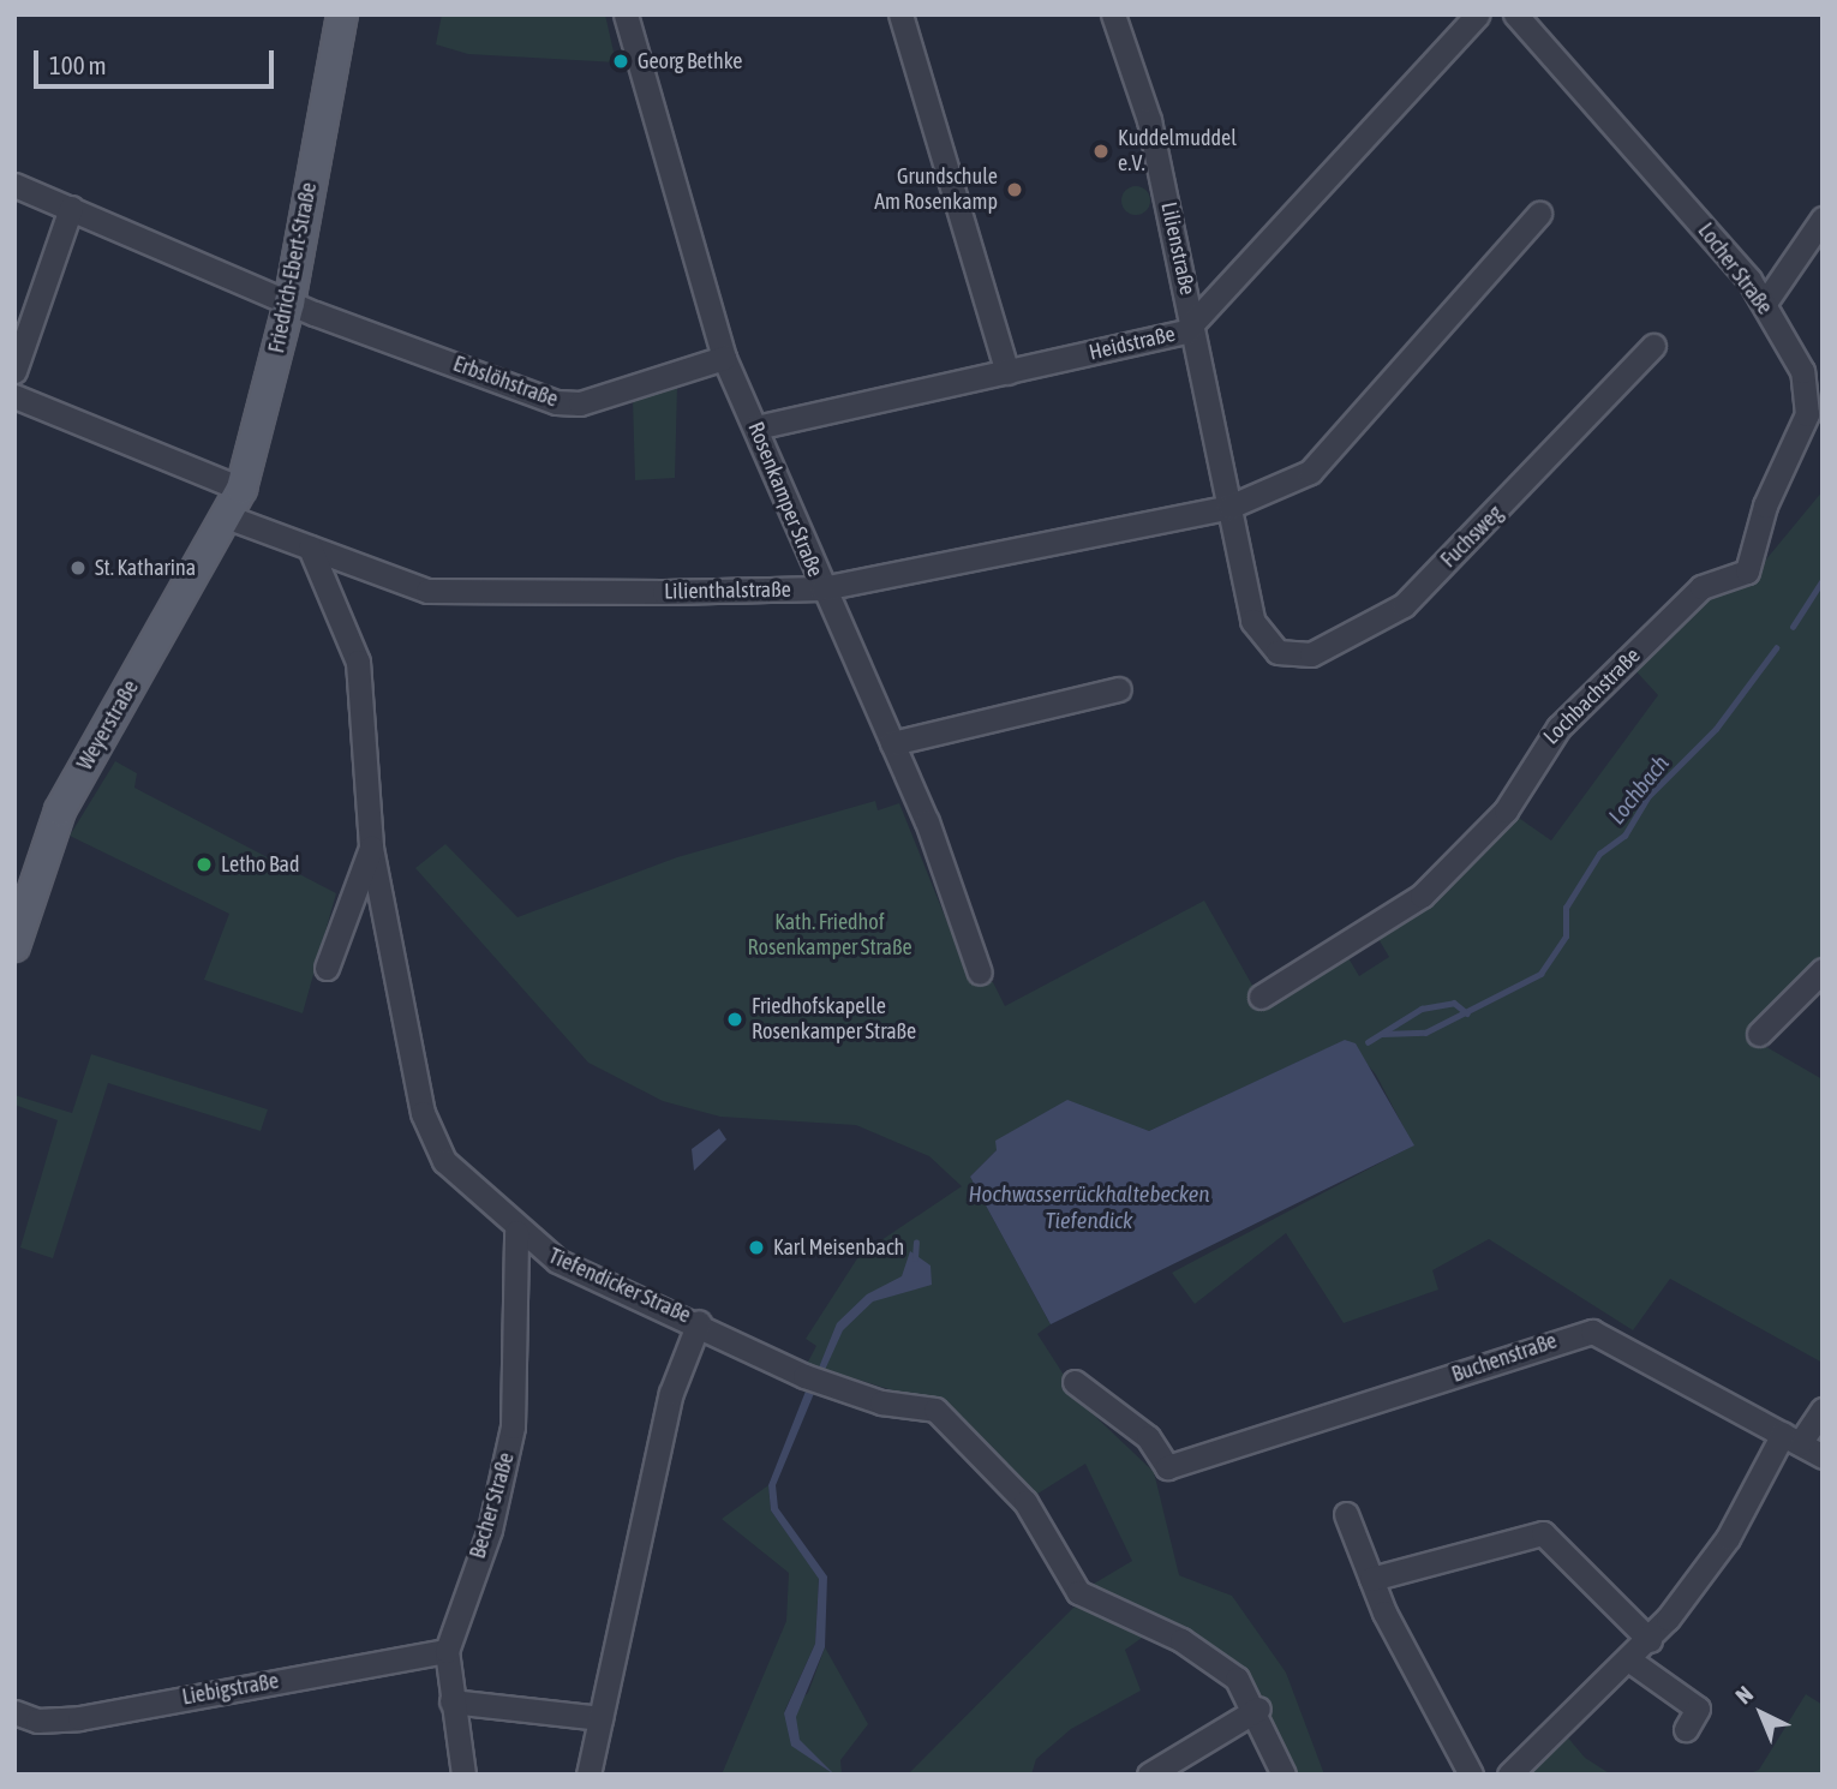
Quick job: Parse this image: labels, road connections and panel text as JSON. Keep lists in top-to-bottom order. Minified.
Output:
{"streets":{"main road":["Friedrich-Ebert-Straße","Weyerstraße"],"street":["Lilienstraße","Locher Straße","Heidstraße","Erbslöhstraße","Rosenkamper Straße","Fuchsweg","Lilienthalstraße","Lochbachstraße","Tiefendicker Straße","Buchenstraße","Becher Straße","Liebigstraße"]},"crossings":[["Lilienstraße","Heidstraße"],["Lilienstraße","Fuchsweg"],["Lilienstraße","Lilienthalstraße"],["Friedrich-Ebert-Straße","Erbslöhstraße"],["Friedrich-Ebert-Straße","Lilienthalstraße"],["Friedrich-Ebert-Straße","Weyerstraße"],["Locher Straße","Lochbachstraße"],["Heidstraße","Rosenkamper Straße"],["Erbslöhstraße","Rosenkamper Straße"],["Rosenkamper Straße","Lilienthalstraße"],["Lilienthalstraße","Weyerstraße"],["Lilienthalstraße","Tiefendicker Straße"],["Tiefendicker Straße","Becher Straße"],["Becher Straße","Liebigstraße"]],"water":["Lochbach","Hochwasserrückhaltebecken Tiefendick"],"parks":["Kath. Friedhof Rosenkamper Straße"],"places":["Georg Bethke","Kuddelmuddel e.V.","Grundschule Am Rosenkamp","St. Katharina","Letho Bad","Friedhofskapelle Rosenkamper Straße","Karl Meisenbach"],"scale_bar":"100 m","north":"top left"}
